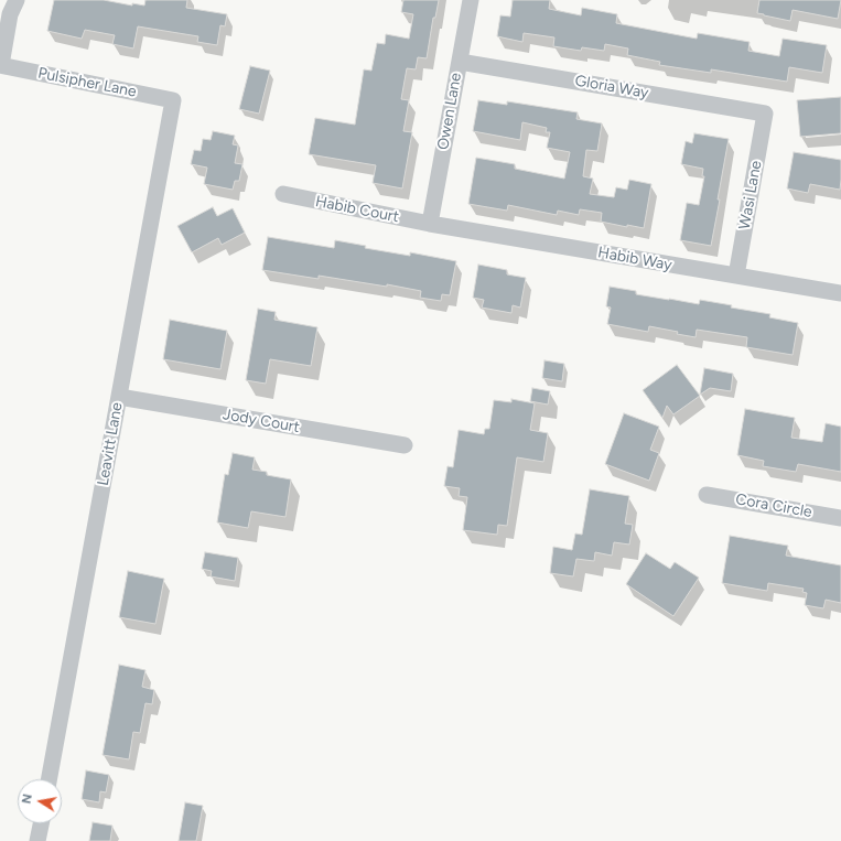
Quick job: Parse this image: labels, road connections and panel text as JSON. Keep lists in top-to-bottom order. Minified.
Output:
{"streets":{"street":["Pulsipher Lane","Gloria Way","Owen Lane","Wasi Lane","Habib Court","Habib Way","Jody Court","Leavitt Lane","Cora Circle"]},"crossings":[["Pulsipher Lane","Leavitt Lane"],["Gloria Way","Owen Lane"],["Gloria Way","Wasi Lane"],["Owen Lane","Habib Court"],["Owen Lane","Habib Way"],["Wasi Lane","Habib Way"],["Habib Court","Habib Way"],["Jody Court","Leavitt Lane"]],"north":"left"}
